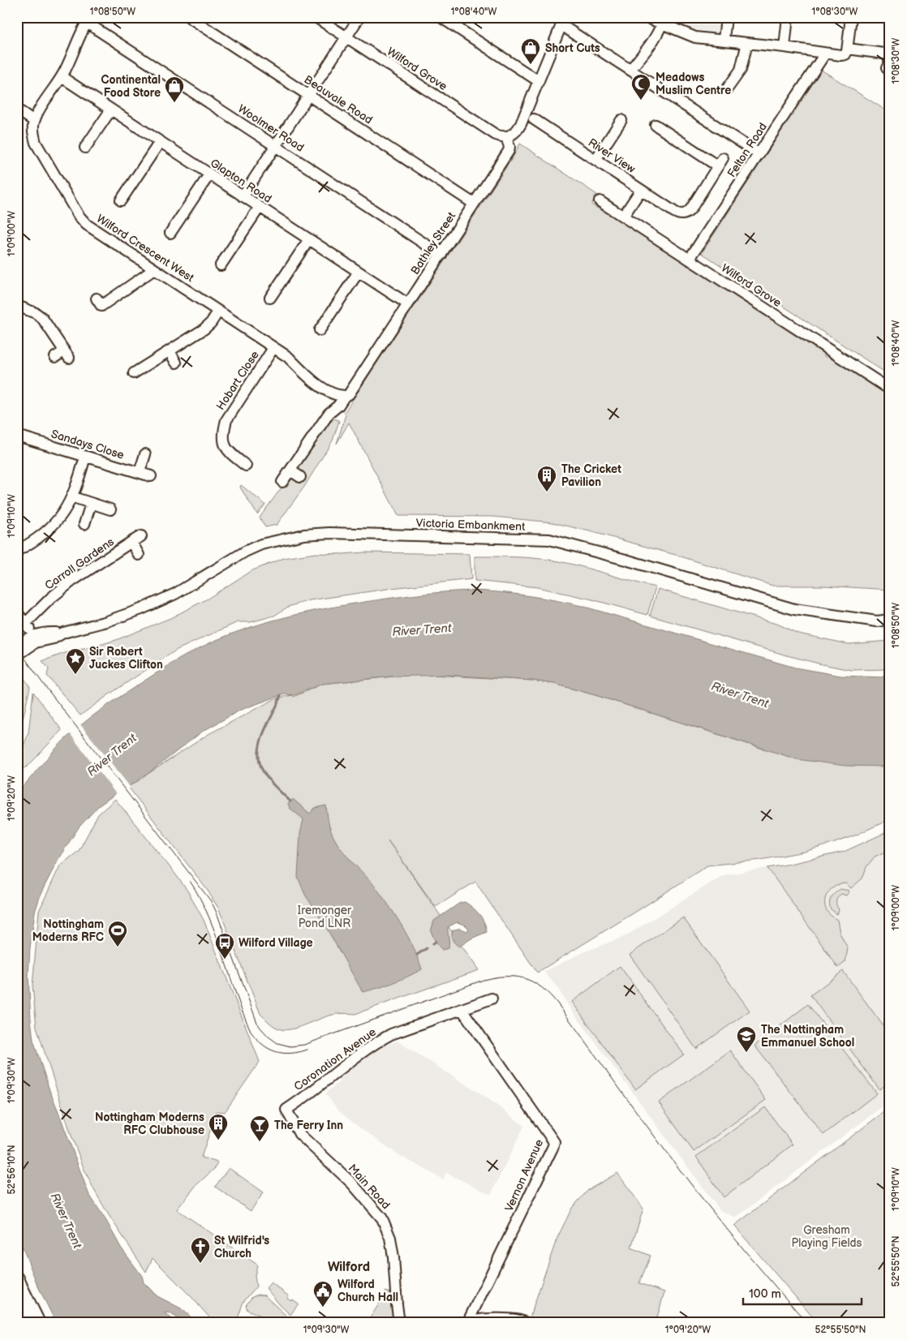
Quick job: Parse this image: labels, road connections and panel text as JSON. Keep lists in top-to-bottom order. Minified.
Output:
{"streets":{"street":["Wilford Grove","Beauvale Road","Woolmer Road","Felton Road","River View","Glapton Road","Bathley Street","Wilford Crescent West","Hobart Close","Sandays Close","Victoria Embankment","Carroll Gardens","Coronation Avenue","Vernon Avenue","Main Road"]},"crossings":[["Wilford Grove","Felton Road"],["Wilford Grove","Bathley Street"],["Beauvale Road","Bathley Street"],["Woolmer Road","Bathley Street"],["Glapton Road","Bathley Street"],["Bathley Street","Wilford Crescent West"],["Wilford Crescent West","Hobart Close"],["Coronation Avenue","Vernon Avenue"],["Coronation Avenue","Main Road"]],"districts":["Wilford"],"water":["River Trent"],"parks":["Iremonger Pond LNR","Gresham Playing Fields"],"places":{"shop":["Short Cuts","Continental Food Store"],"mosque":["Meadows Muslim Centre"],"building":["The Cricket Pavilion","Nottingham Moderns RFC Clubhouse"],"place":["Sir Robert Juckes Clifton"],"sports":["Nottingham Moderns RFC"],"bus stop":["Wilford Village"],"school or university":["The Nottingham Emmanuel School"],"bar":["The Ferry Inn"],"church":["St Wilfrid's Church"],"public building":["Wilford Church Hall"]},"scale_bar":"100 m","coordinates":["1°08'50\"W","1°08'40\"W","1°08'30\"W","1°09'00\"W","1°09'10\"W","1°09'20\"W","1°09'30\"W","52°56'10\"N","52°55'50\"N"]}
